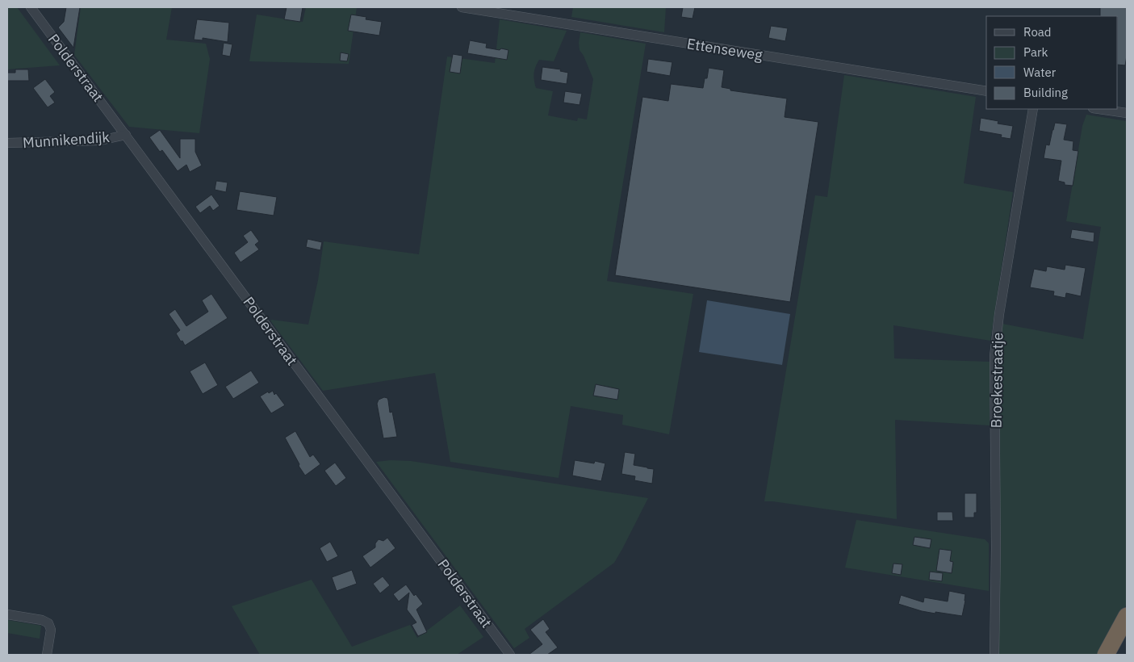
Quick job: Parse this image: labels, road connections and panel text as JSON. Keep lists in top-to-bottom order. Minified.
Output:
{"streets":{"street":["Ettenseweg","Polderstraat","Munnikendijk","Broekestraatje"]},"crossings":[["Polderstraat","Munnikendijk"]],"legend":["Road","Park","Water","Building"]}
